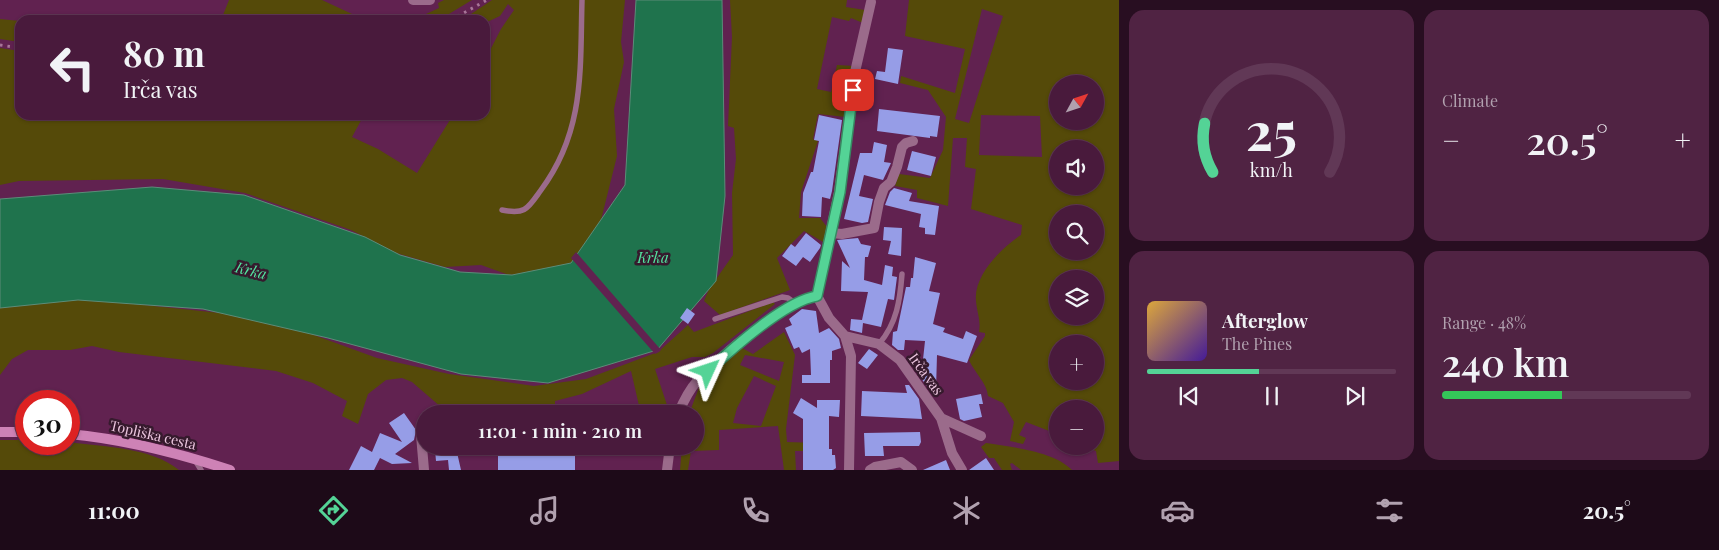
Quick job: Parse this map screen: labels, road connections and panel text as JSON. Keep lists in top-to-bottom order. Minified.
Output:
{"streets":{"main road":["Topliška cesta"],"street":["Irča vas"]},"water":["Krka"],"north":"top right","page":{"tile":["Climate",["Range · 48%","240 km"]],"turn":["80 m","Irča vas"],"map_buttons":["+","−"],"heat":["−","20.5°","+"],"song":["Afterglow","The Pines"],"limit":"30","trip":"11:01 · 1 min · 210 m","tabs":["11:00","20.5°"],"gauge":["25","km/h"]}}
